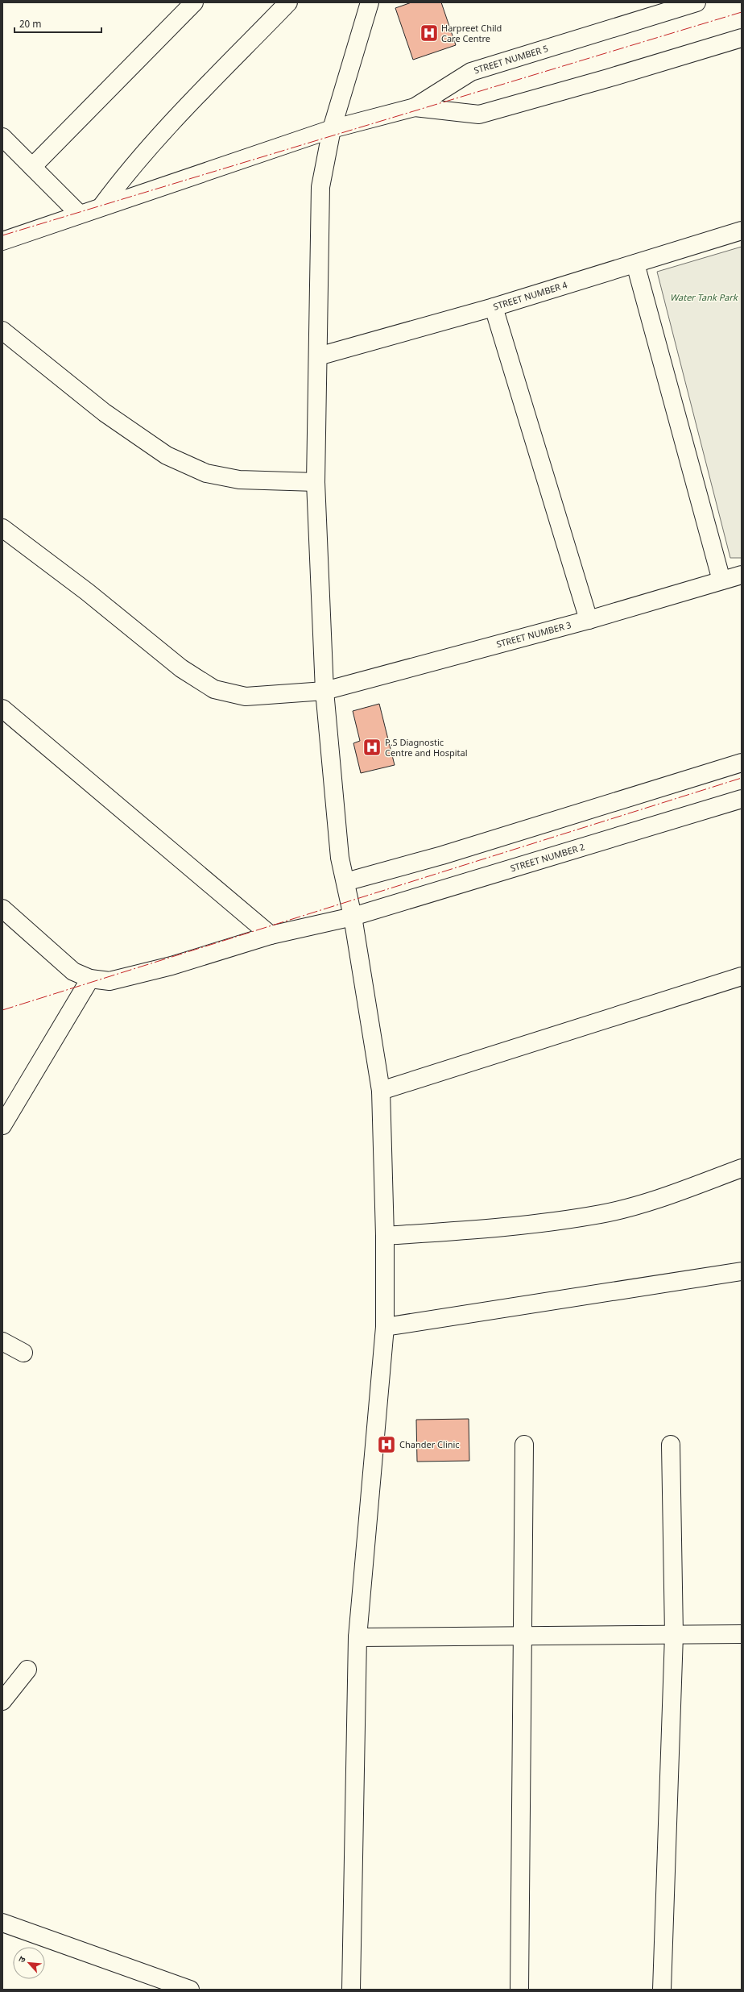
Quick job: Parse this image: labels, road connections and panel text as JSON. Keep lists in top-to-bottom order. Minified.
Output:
{"streets":{"street":["STREET NUMBER 5","STREET NUMBER 4","STREET NUMBER 3","STREET NUMBER 2"]},"parks":["Water Tank Park"],"places":{"hospital":["Harpreet Child Care Centre","P.S Diagnostic Centre and Hospital","Chander Clinic"]},"scale_bar":"20 m","north":"top left"}
